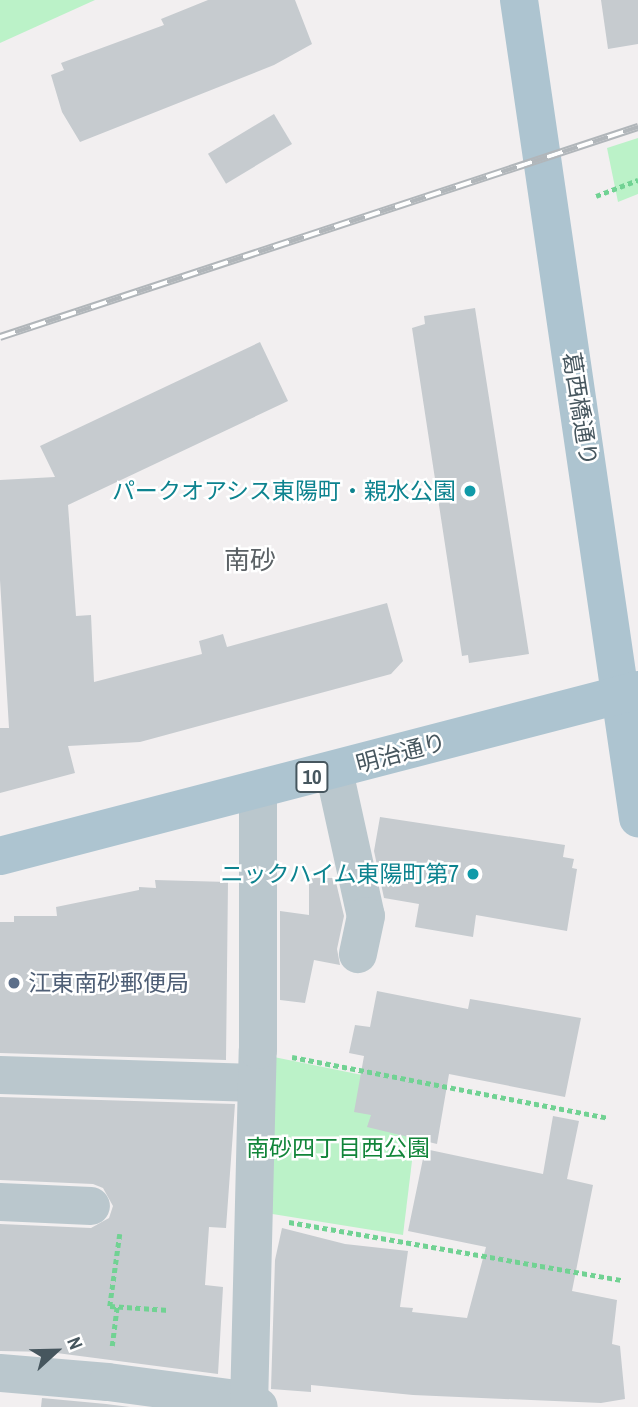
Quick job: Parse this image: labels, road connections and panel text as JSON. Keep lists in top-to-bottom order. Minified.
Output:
{"streets":{"main road":["葛西橋通り","明治通り","10"]},"crossings":[["葛西橋通り","明治通り"]],"districts":["南砂"],"parks":["南砂四丁目西公園"],"places":["パークオアシス東陽町・親水公園","ニックハイム東陽町第7","江東南砂郵便局"],"north":"right"}
